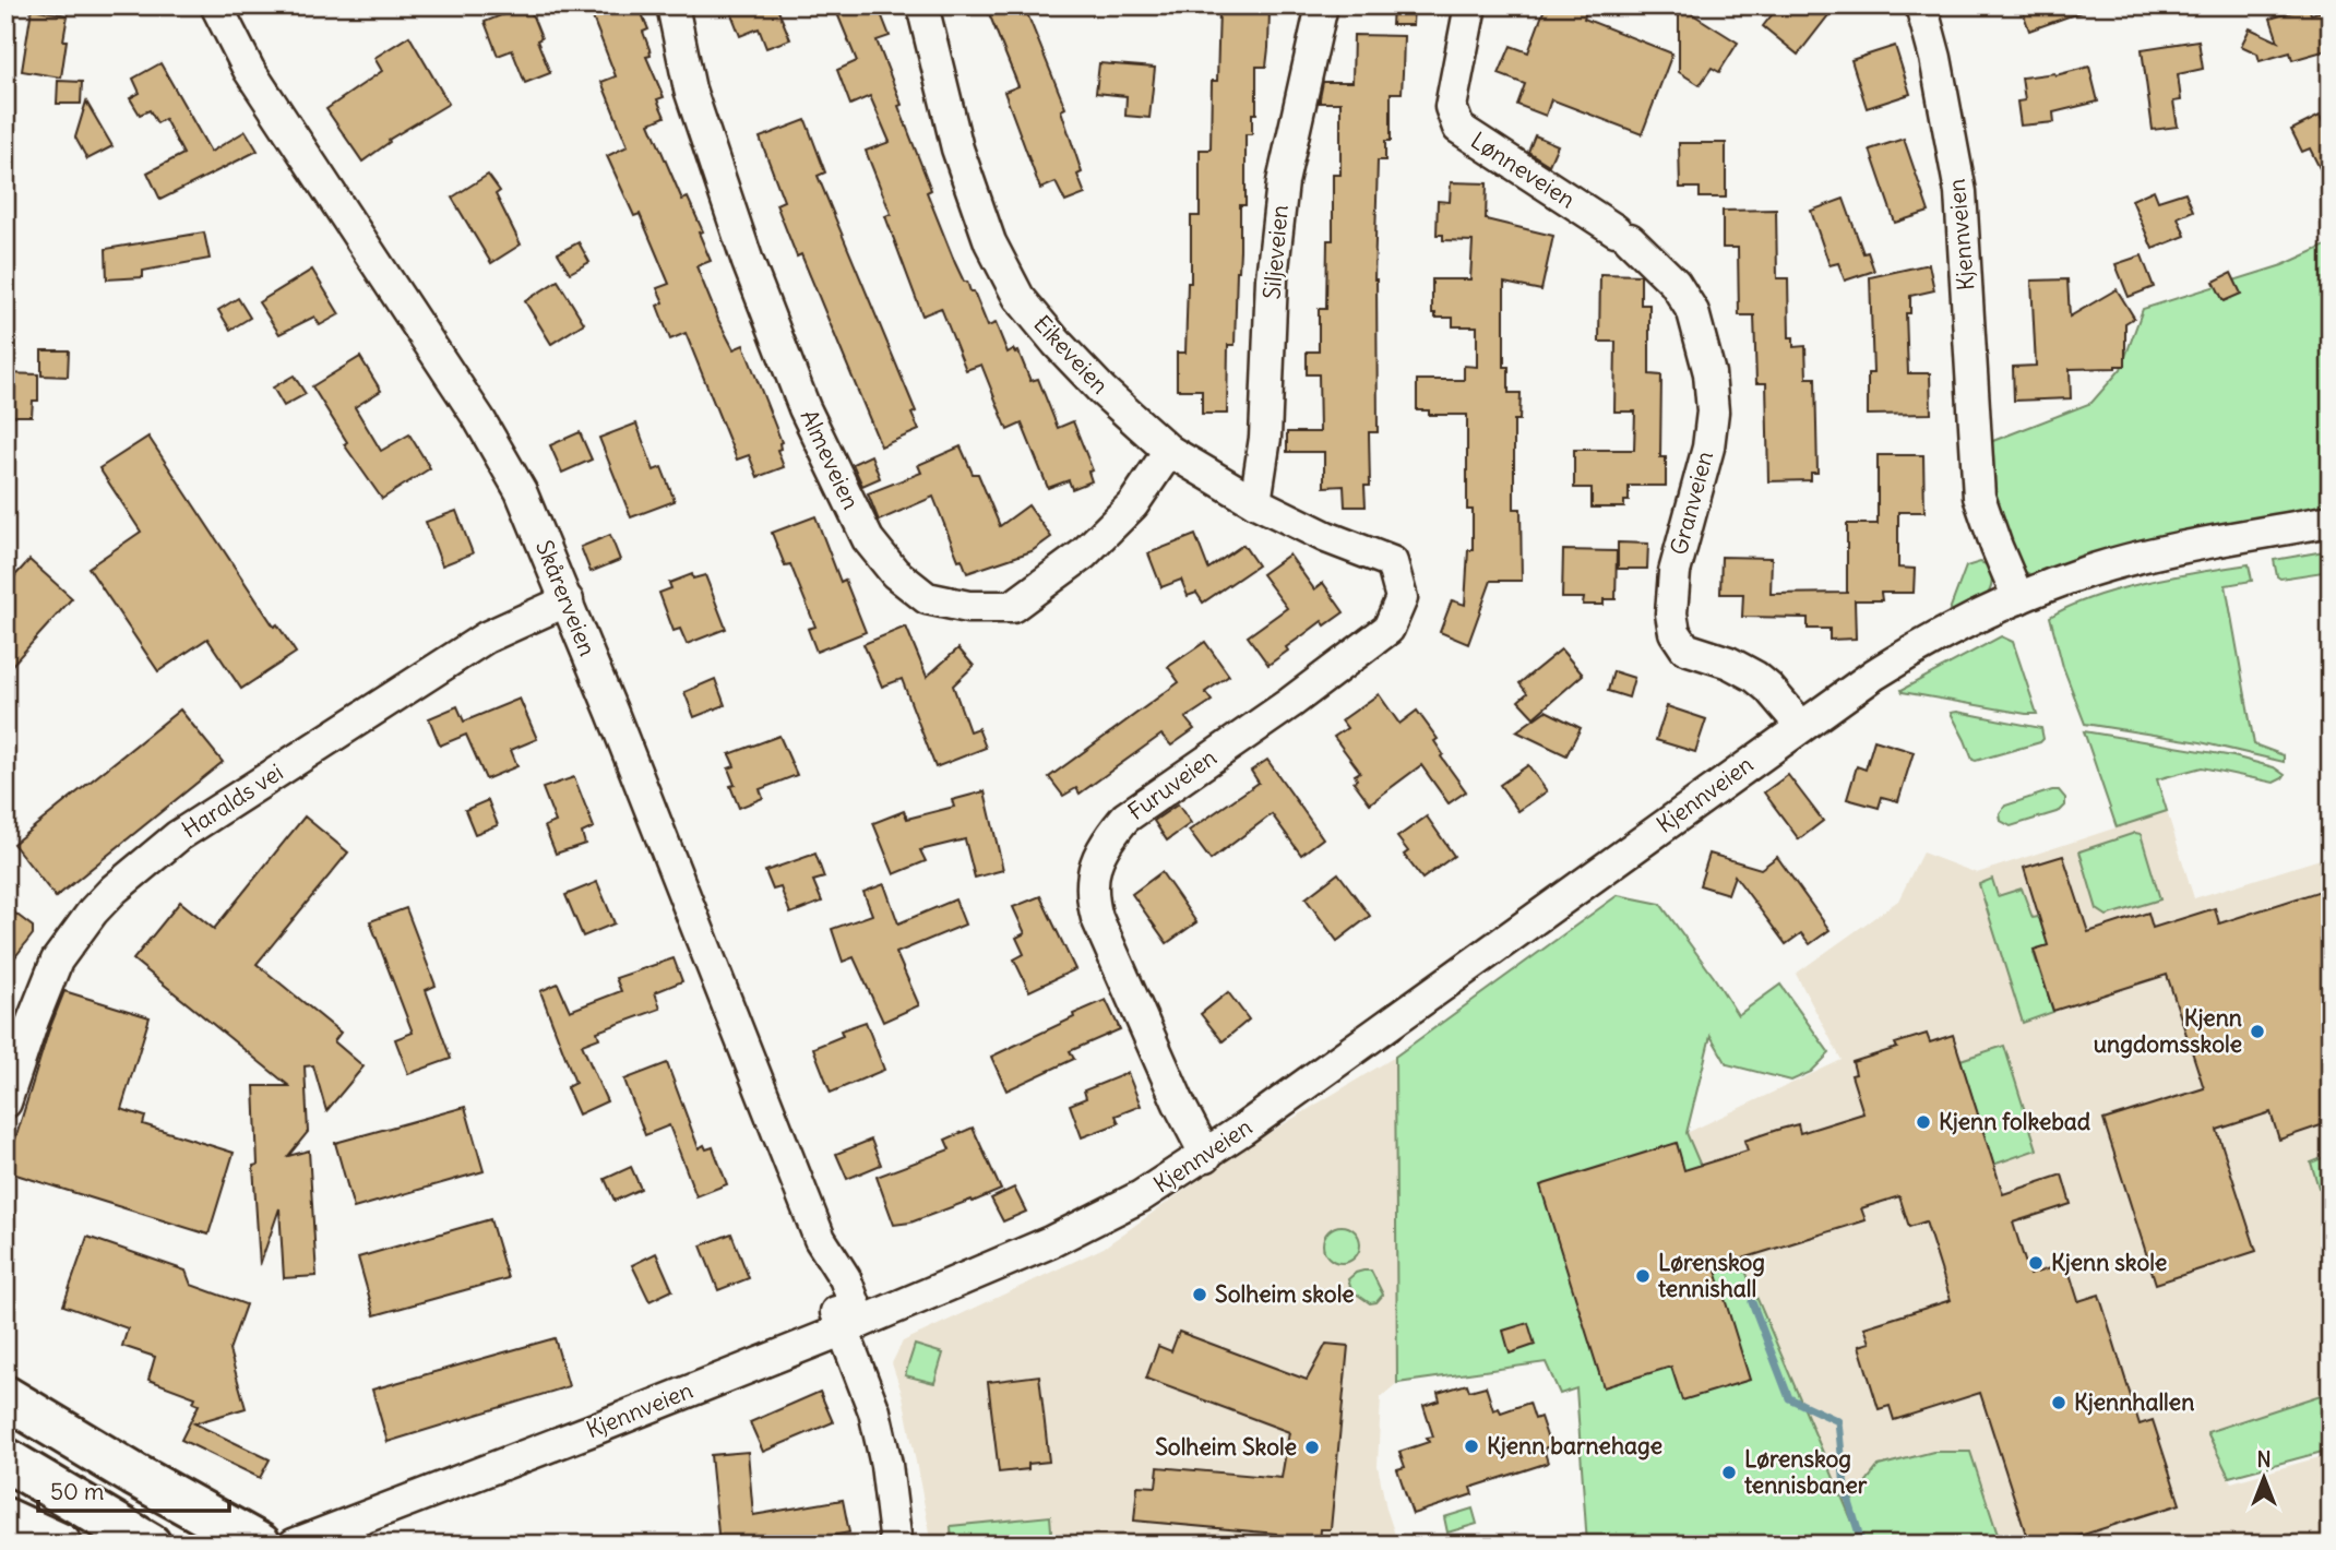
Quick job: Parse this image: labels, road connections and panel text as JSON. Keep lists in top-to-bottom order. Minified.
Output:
{"streets":{"street":["Lønneveien","Kjennveien","Siljeveien","Eikeveien","Almeveien","Granveien","Skårerveien","Furuveien","Haralds vei"]},"crossings":[["Lønneveien","Granveien"],["Kjennveien","Granveien"],["Kjennveien","Skårerveien"],["Kjennveien","Furuveien"],["Siljeveien","Eikeveien"],["Eikeveien","Almeveien"],["Eikeveien","Furuveien"],["Skårerveien","Haralds vei"]],"places":["Kjenn ungdomsskole","Kjenn folkebad","Kjenn skole","Lørenskog tennishall","Solheim skole","Kjennhallen","Kjenn barnehage","Solheim Skole","Lørenskog tennisbaner"],"scale_bar":"50 m","north":"top"}
